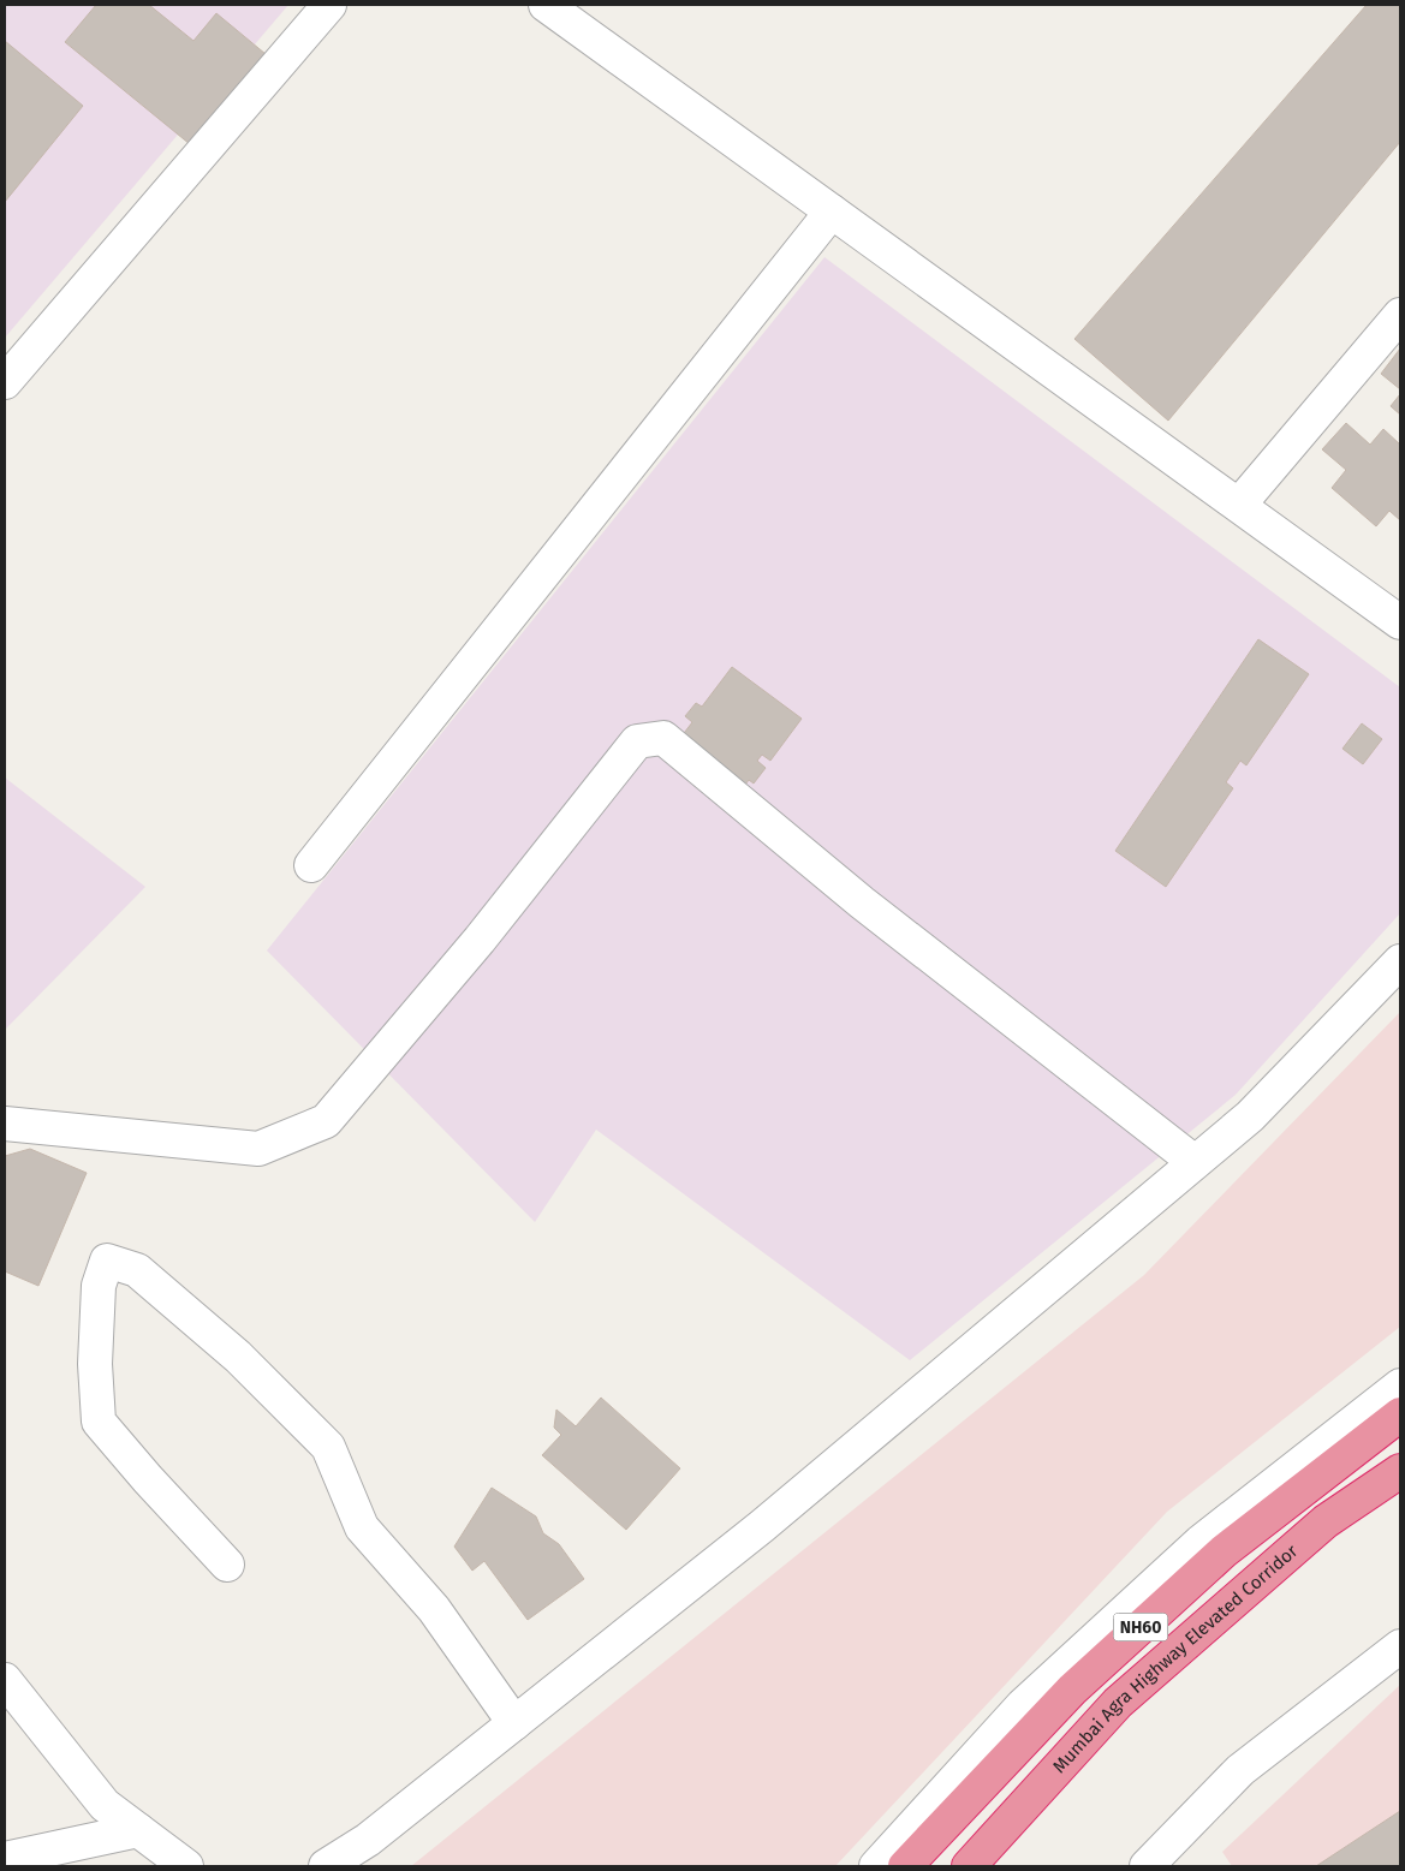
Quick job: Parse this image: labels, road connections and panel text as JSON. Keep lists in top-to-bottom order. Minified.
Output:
{"streets":{"highway":["NH60","Mumbai Agra Highway Elevated Corridor"]}}
